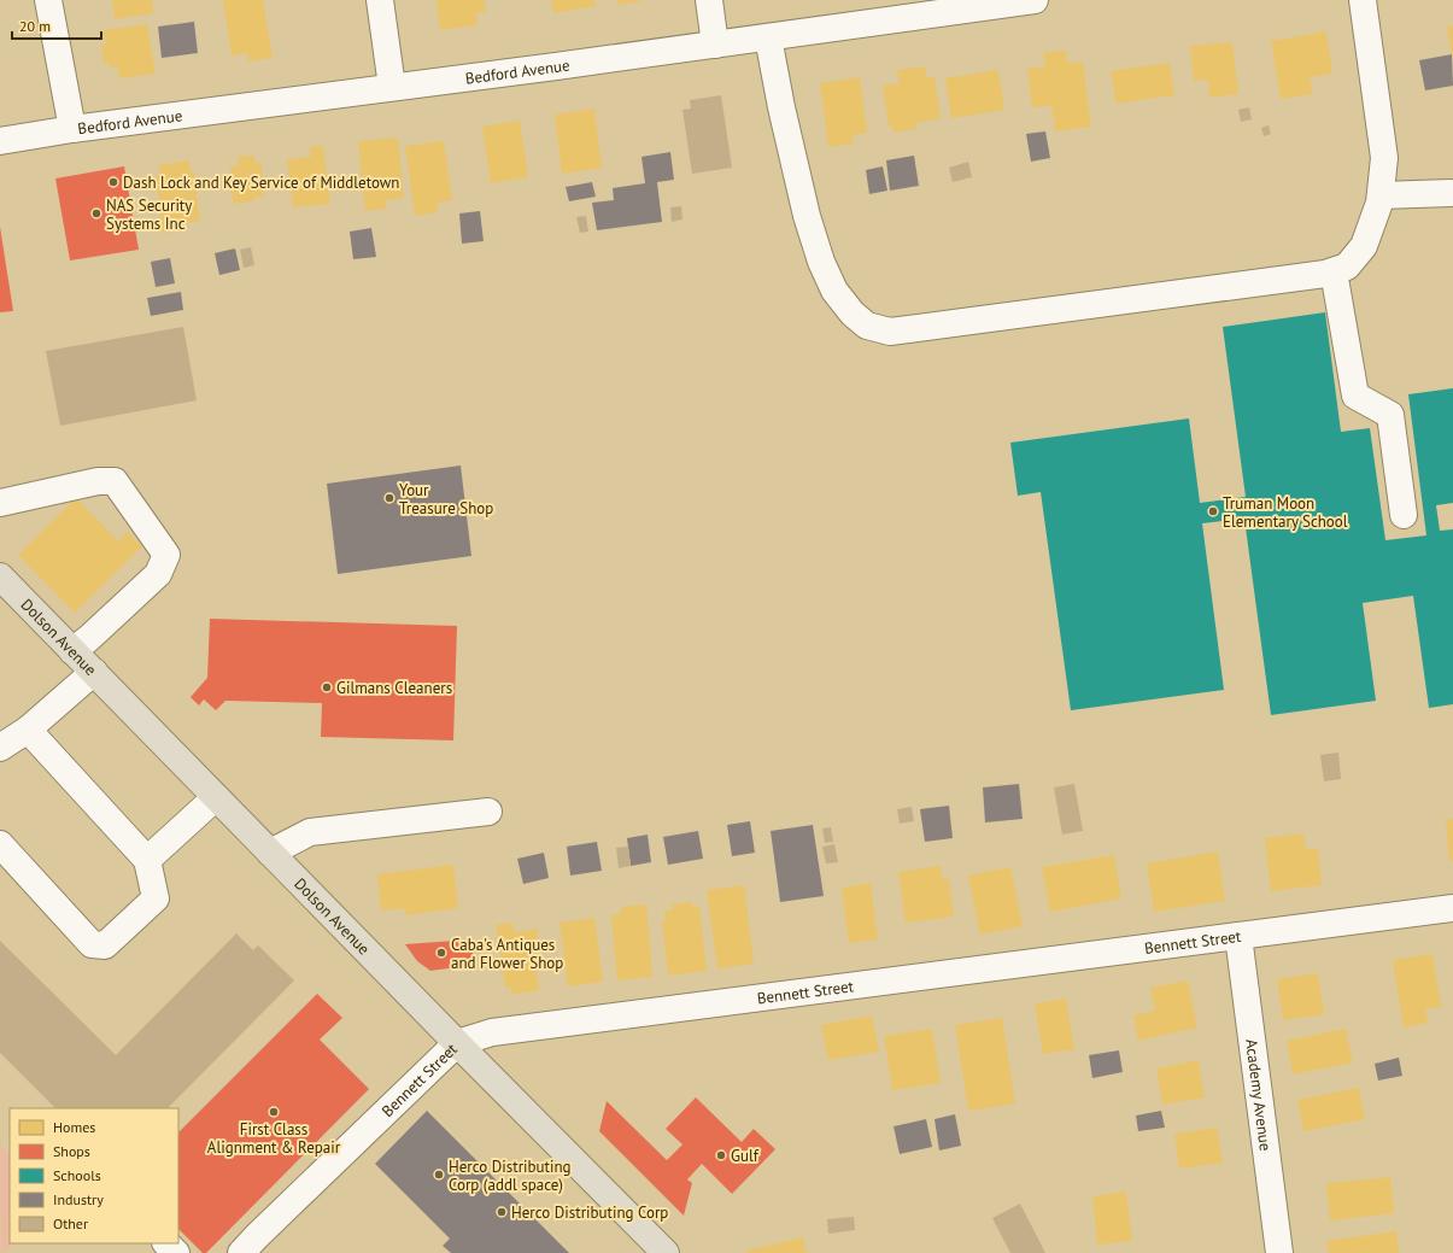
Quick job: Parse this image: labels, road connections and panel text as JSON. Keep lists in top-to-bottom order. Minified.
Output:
{"streets":{"main road":["Dolson Avenue"],"street":["Bedford Avenue","Bennett Street","Academy Avenue"]},"crossings":[["Dolson Avenue","Bennett Street"],["Bennett Street","Academy Avenue"]],"places":["Dash Lock and Key Service of Middletown","NAS Security Systems Inc","Your Treasure Shop","Truman Moon Elementary School","Gilmans Cleaners","Caba's Antiques and Flower Shop","First Class Alignment & Repair","Gulf","Herco Distributing Corp (addl space)","Herco Distributing Corp"],"legend":["Homes","Shops","Schools","Industry","Other"],"scale_bar":"20 m"}
